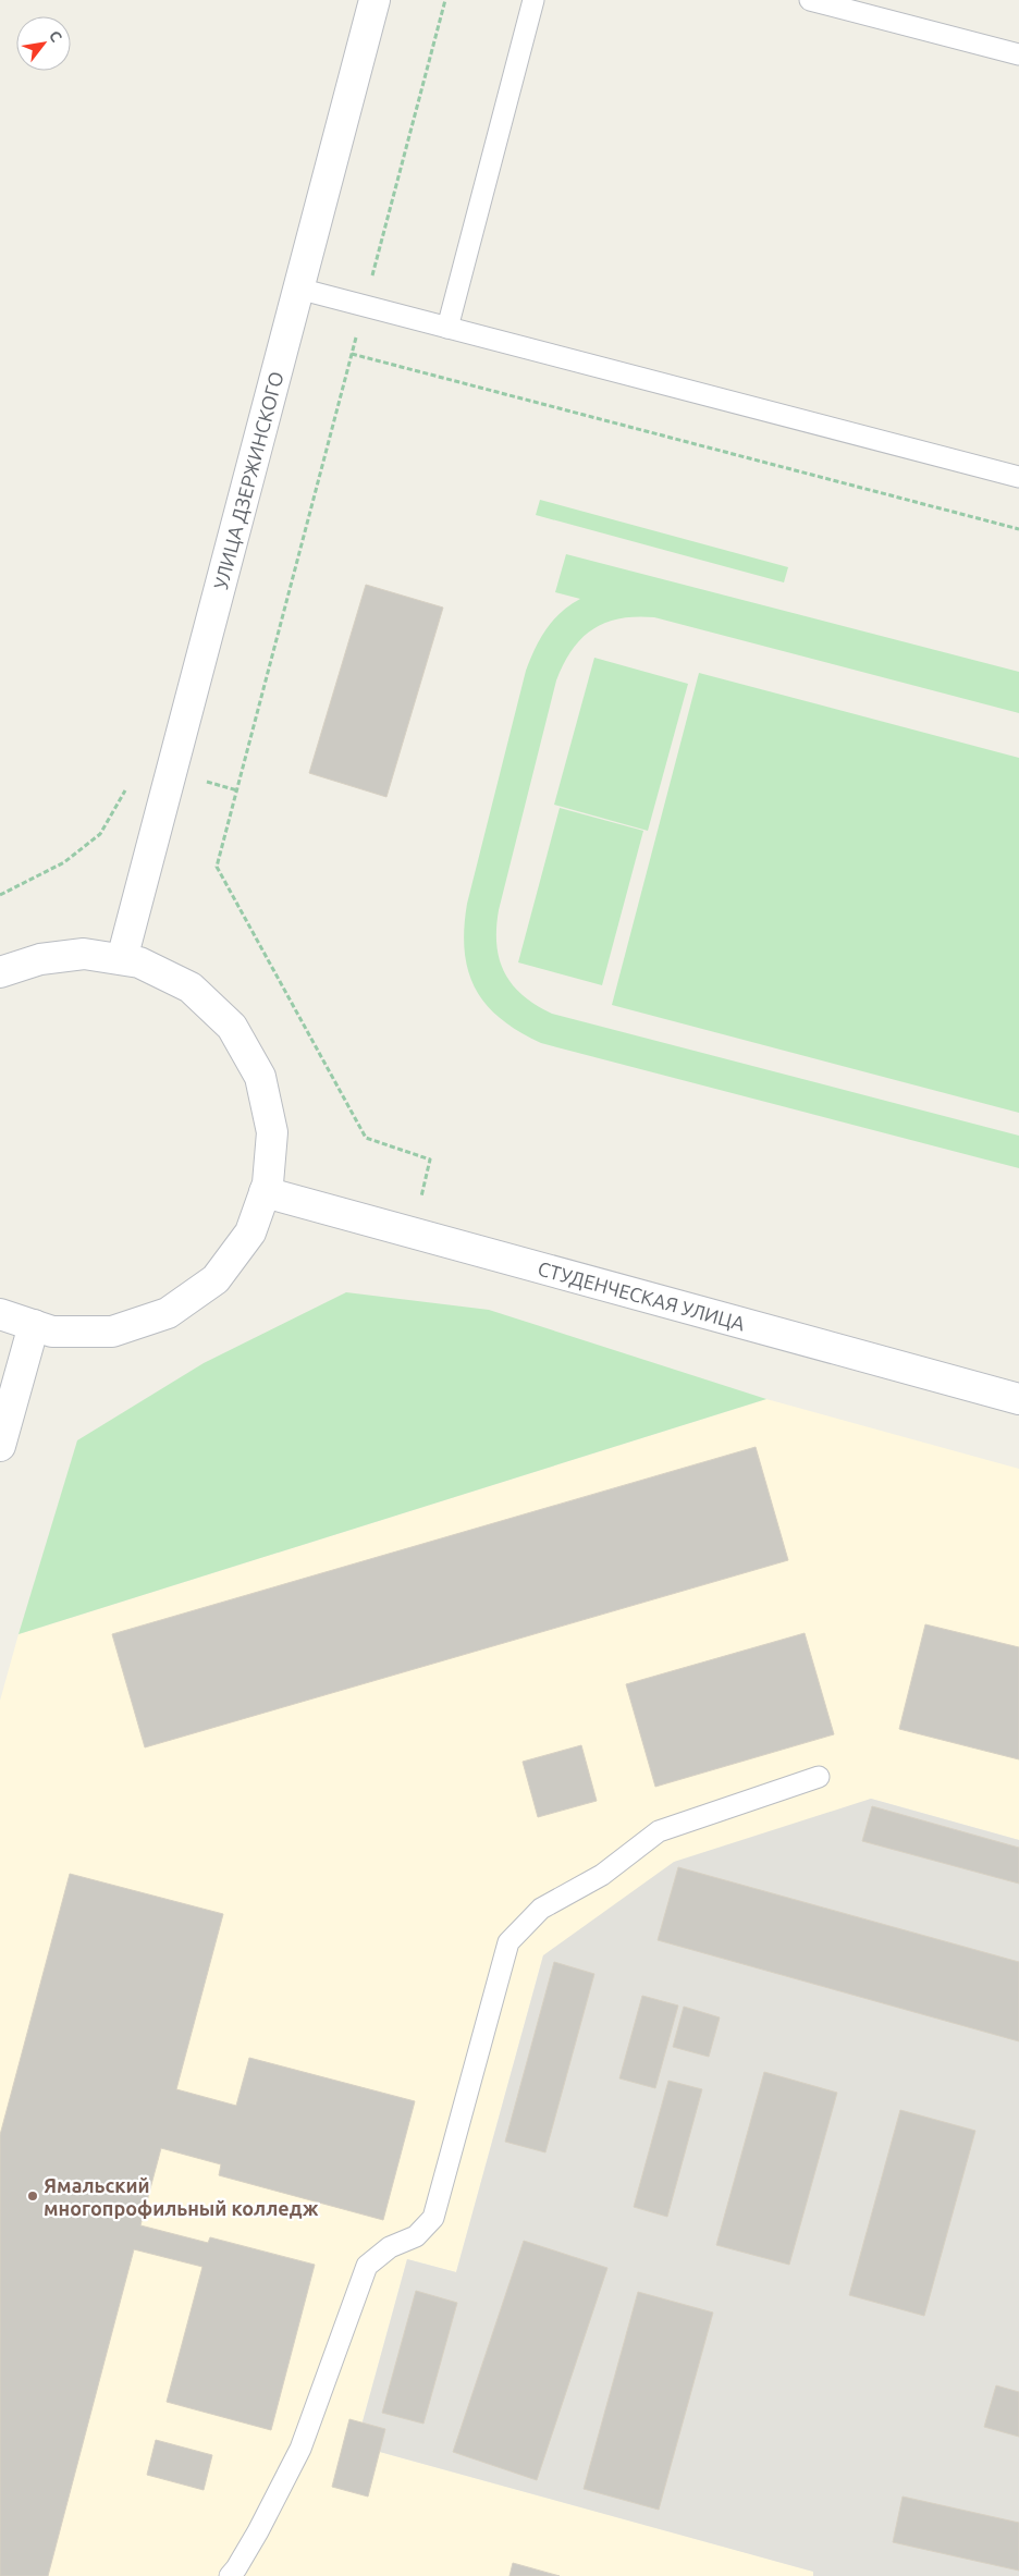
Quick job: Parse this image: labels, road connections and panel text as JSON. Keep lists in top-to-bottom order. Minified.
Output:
{"streets":{"street":["УЛИЦА ДЗЕРЖИНСКОГО","СТУДЕНЧЕСКАЯ УЛИЦА"]},"places":["Ямальский многопрофильный колледж"],"north":"top right"}
